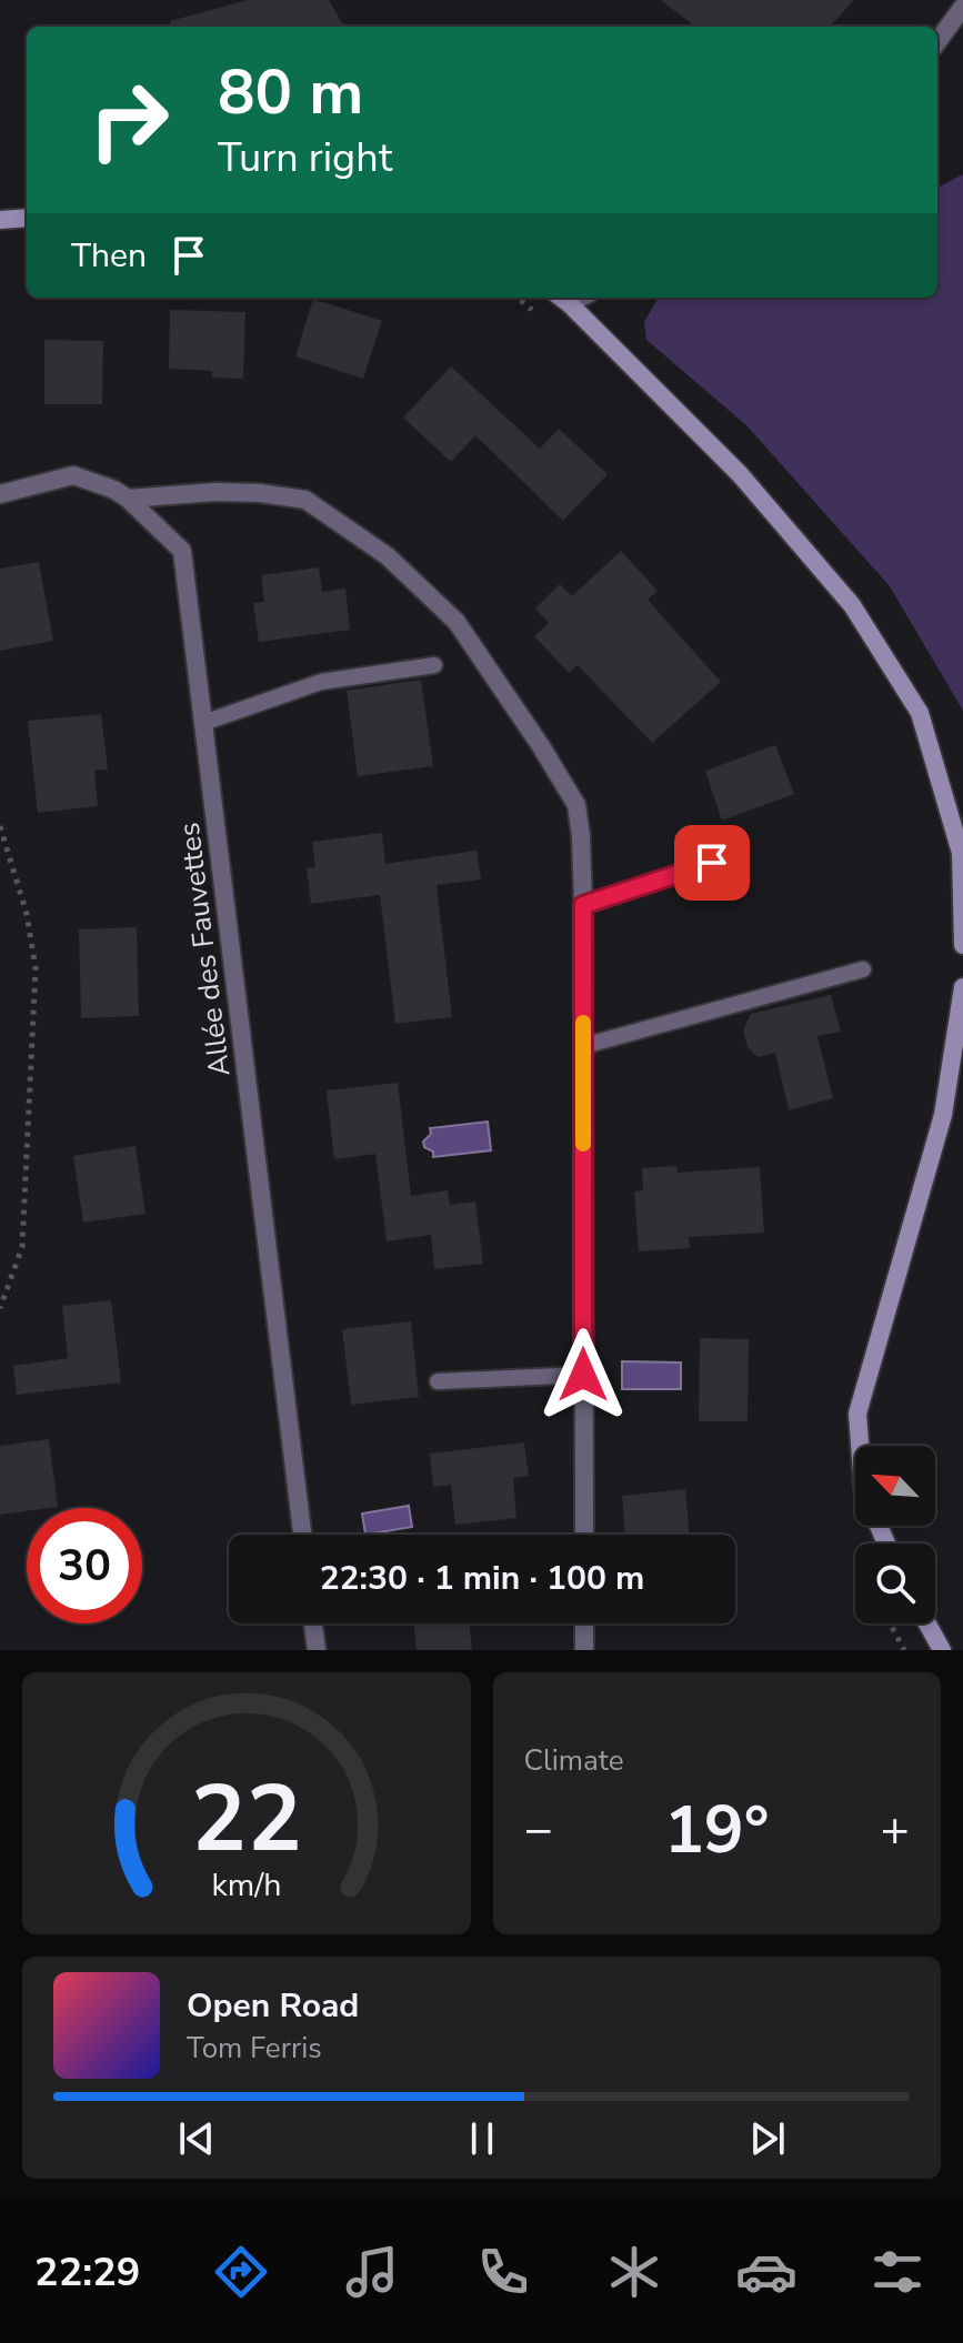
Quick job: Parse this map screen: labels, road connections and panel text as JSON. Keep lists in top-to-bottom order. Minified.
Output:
{"streets":{"street":["Allée des Fauvettes"]},"north":"top left","page":{"turn":["80 m","Turn right"],"then":"Then","limit":"30","trip":"22:30 · 1 min · 100 m","tile":"Climate","heat":["−","19°","+"],"song":["Open Road","Tom Ferris"],"tabs":"22:29","gauge":["22","km/h"]}}
